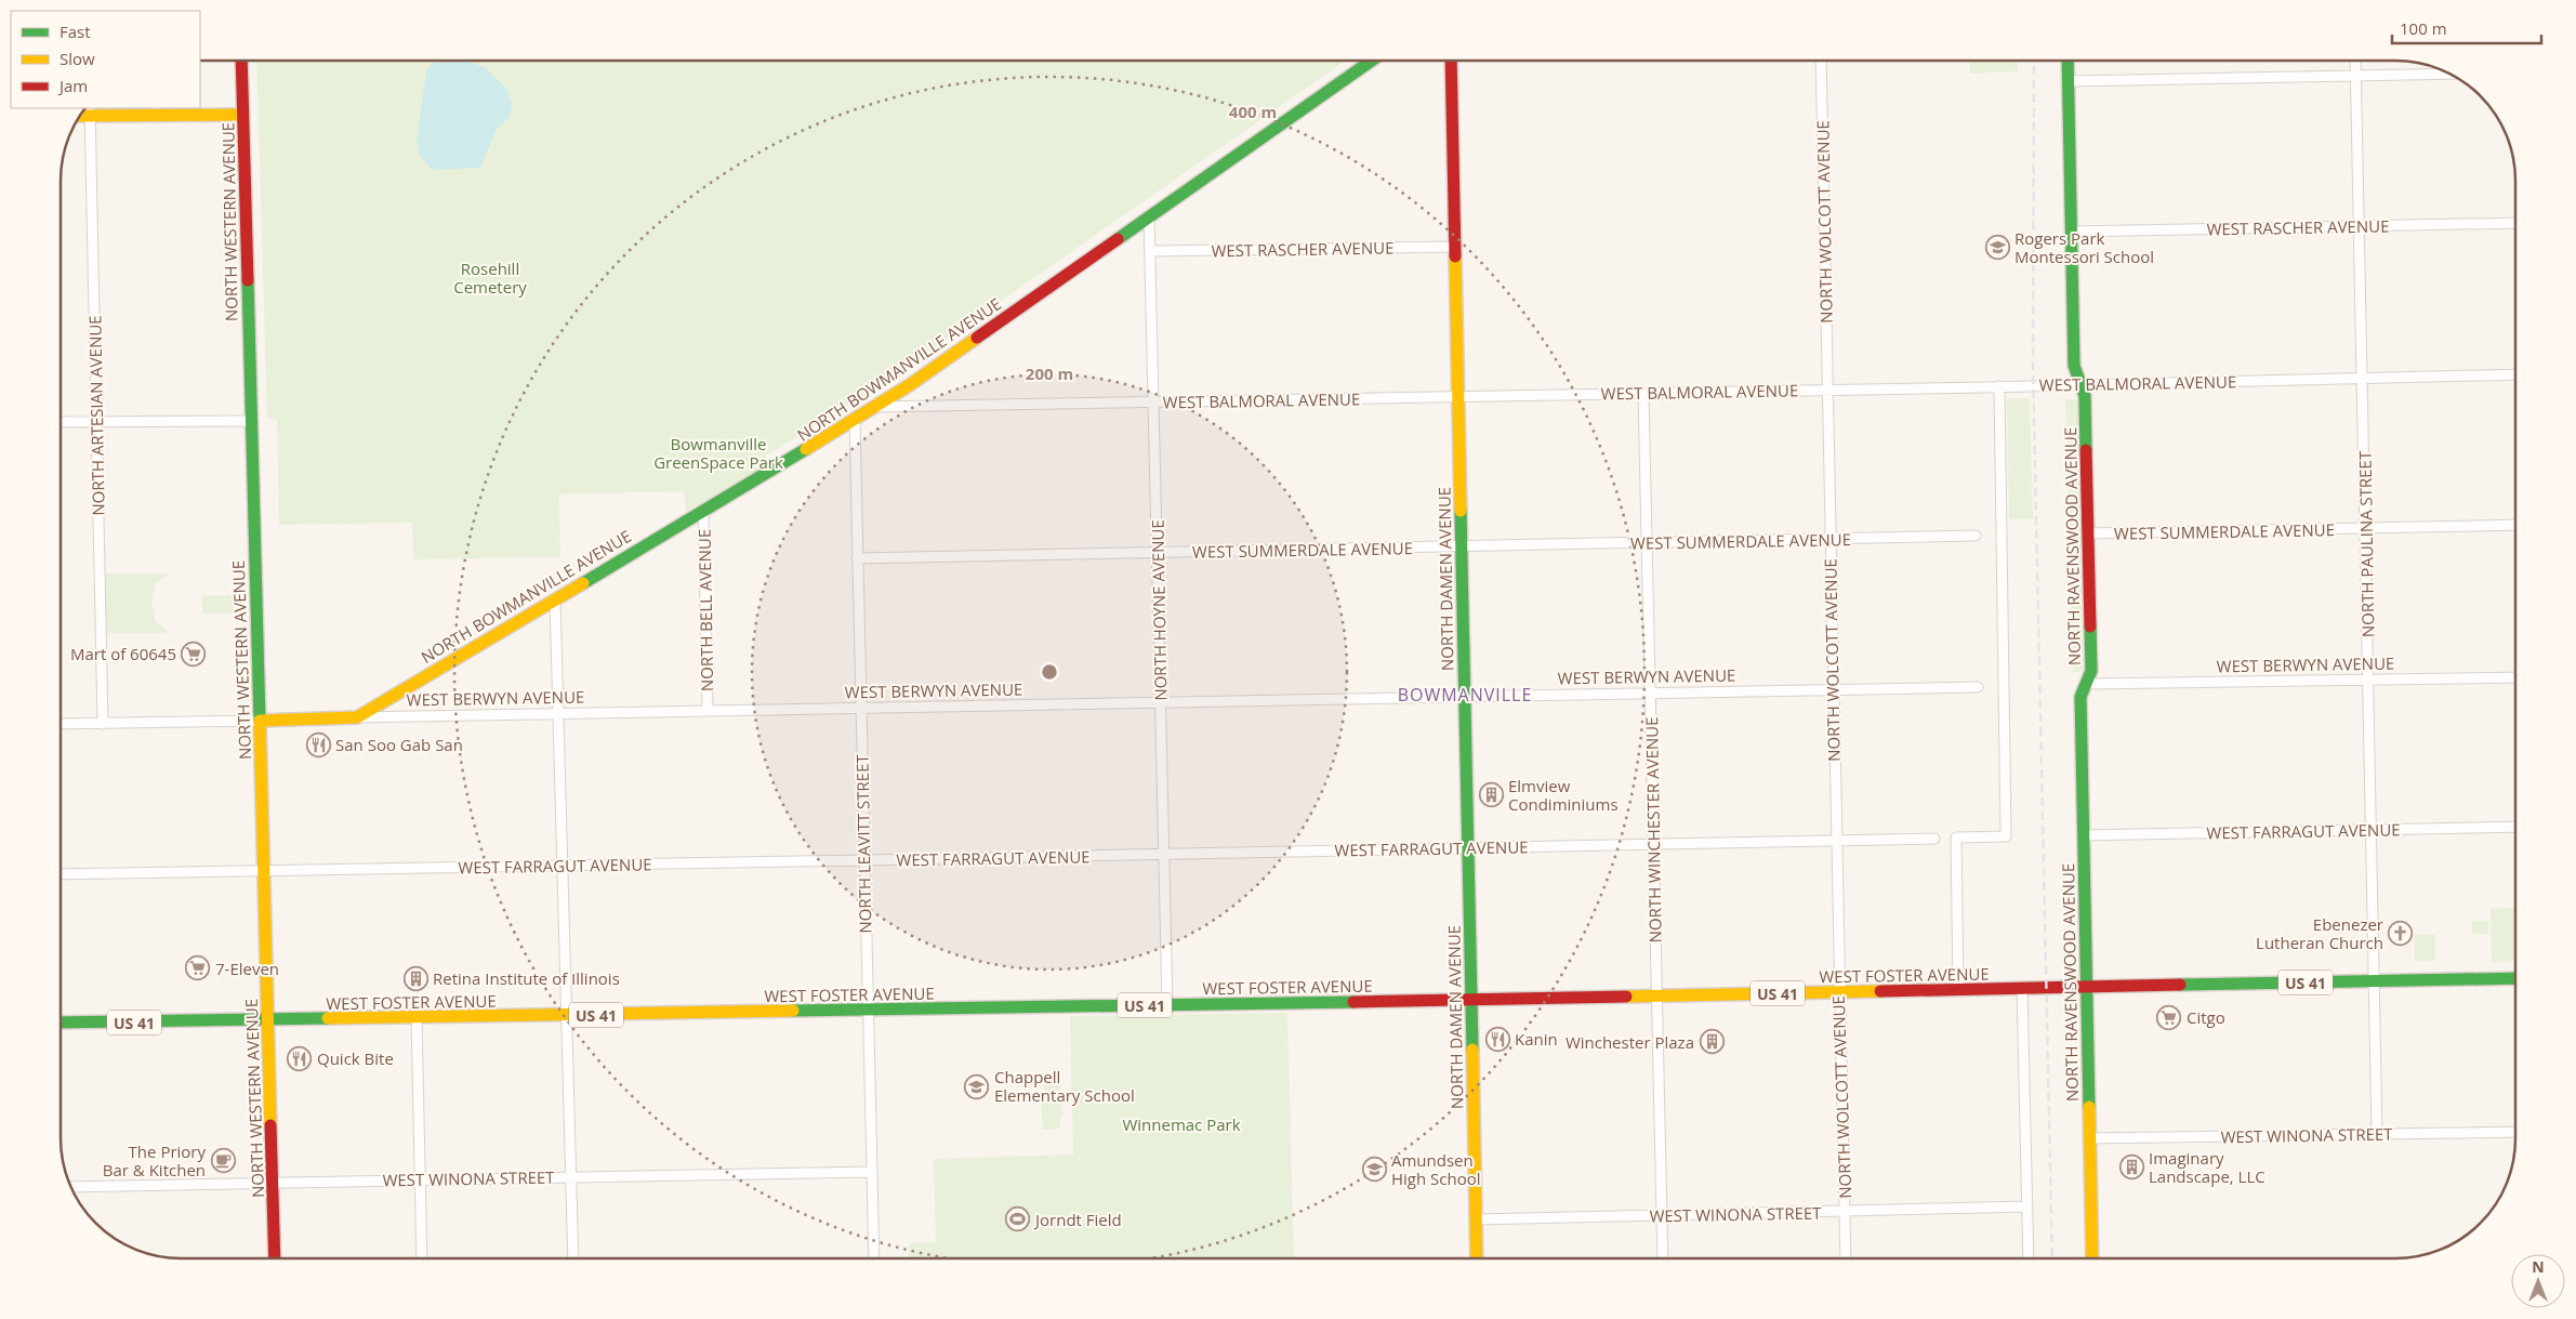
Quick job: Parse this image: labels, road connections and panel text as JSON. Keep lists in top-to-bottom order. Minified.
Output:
{"streets":{"main road":["NORTH WESTERN AVENUE","NORTH BOWMANVILLE AVENUE","NORTH RAVENSWOOD AVENUE","NORTH DAMEN AVENUE","WEST BERWYN AVENUE","WEST FOSTER AVENUE","US 41"],"street":["NORTH WOLCOTT AVENUE","WEST RASCHER AVENUE","WEST BALMORAL AVENUE","NORTH ARTESIAN AVENUE","WEST SUMMERDALE AVENUE","NORTH PAULINA STREET","NORTH BELL AVENUE","NORTH HOYNE AVENUE","NORTH WINCHESTER AVENUE","WEST FARRAGUT AVENUE","NORTH LEAVITT STREET","WEST WINONA STREET"]},"crossings":[["NORTH WESTERN AVENUE","WEST BERWYN AVENUE"],["NORTH WESTERN AVENUE","WEST FARRAGUT AVENUE"],["NORTH WESTERN AVENUE","WEST FOSTER AVENUE"],["NORTH WESTERN AVENUE","WEST WINONA STREET"],["NORTH WOLCOTT AVENUE","WEST BALMORAL AVENUE"],["NORTH WOLCOTT AVENUE","WEST SUMMERDALE AVENUE"],["NORTH WOLCOTT AVENUE","WEST BERWYN AVENUE"],["NORTH WOLCOTT AVENUE","WEST FARRAGUT AVENUE"],["NORTH WOLCOTT AVENUE","WEST FOSTER AVENUE"],["NORTH WOLCOTT AVENUE","WEST WINONA STREET"],["WEST RASCHER AVENUE","NORTH PAULINA STREET"],["WEST RASCHER AVENUE","NORTH RAVENSWOOD AVENUE"],["WEST RASCHER AVENUE","NORTH DAMEN AVENUE"],["WEST RASCHER AVENUE","NORTH HOYNE AVENUE"],["NORTH BOWMANVILLE AVENUE","WEST BALMORAL AVENUE"],["NORTH BOWMANVILLE AVENUE","NORTH BELL AVENUE"],["NORTH BOWMANVILLE AVENUE","NORTH HOYNE AVENUE"],["NORTH BOWMANVILLE AVENUE","WEST BERWYN AVENUE"],["NORTH BOWMANVILLE AVENUE","NORTH LEAVITT STREET"],["WEST BALMORAL AVENUE","NORTH PAULINA STREET"],["WEST BALMORAL AVENUE","NORTH RAVENSWOOD AVENUE"],["WEST BALMORAL AVENUE","NORTH DAMEN AVENUE"],["WEST BALMORAL AVENUE","NORTH HOYNE AVENUE"],["WEST BALMORAL AVENUE","NORTH WINCHESTER AVENUE"],["NORTH ARTESIAN AVENUE","WEST BERWYN AVENUE"],["WEST SUMMERDALE AVENUE","NORTH PAULINA STREET"],["WEST SUMMERDALE AVENUE","NORTH RAVENSWOOD AVENUE"],["WEST SUMMERDALE AVENUE","NORTH DAMEN AVENUE"],["WEST SUMMERDALE AVENUE","NORTH HOYNE AVENUE"],["WEST SUMMERDALE AVENUE","NORTH WINCHESTER AVENUE"],["WEST SUMMERDALE AVENUE","NORTH LEAVITT STREET"],["NORTH PAULINA STREET","WEST BERWYN AVENUE"],["NORTH PAULINA STREET","WEST FARRAGUT AVENUE"],["NORTH PAULINA STREET","WEST FOSTER AVENUE"],["NORTH PAULINA STREET","WEST WINONA STREET"],["NORTH RAVENSWOOD AVENUE","WEST BERWYN AVENUE"],["NORTH RAVENSWOOD AVENUE","WEST FARRAGUT AVENUE"],["NORTH RAVENSWOOD AVENUE","WEST FOSTER AVENUE"],["NORTH RAVENSWOOD AVENUE","WEST WINONA STREET"],["NORTH DAMEN AVENUE","WEST BERWYN AVENUE"],["NORTH DAMEN AVENUE","WEST FARRAGUT AVENUE"],["NORTH DAMEN AVENUE","WEST FOSTER AVENUE"],["NORTH DAMEN AVENUE","WEST WINONA STREET"],["NORTH BELL AVENUE","WEST BERWYN AVENUE"],["NORTH HOYNE AVENUE","WEST BERWYN AVENUE"],["NORTH HOYNE AVENUE","WEST FARRAGUT AVENUE"],["NORTH HOYNE AVENUE","WEST FOSTER AVENUE"],["WEST BERWYN AVENUE","NORTH WINCHESTER AVENUE"],["WEST BERWYN AVENUE","NORTH LEAVITT STREET"],["NORTH WINCHESTER AVENUE","WEST FARRAGUT AVENUE"],["NORTH WINCHESTER AVENUE","WEST FOSTER AVENUE"],["NORTH WINCHESTER AVENUE","WEST WINONA STREET"],["WEST FARRAGUT AVENUE","NORTH LEAVITT STREET"],["NORTH LEAVITT STREET","WEST FOSTER AVENUE"],["NORTH LEAVITT STREET","WEST WINONA STREET"]],"districts":["BOWMANVILLE"],"parks":["Rosehill Cemetery","Bowmanville GreenSpace Park","Winnemac Park"],"places":{"school or university":["Rogers Park Montessori School","Chappell Elementary School","Amundsen High School"],"supermarket":["Mart of 60645","7-Eleven","Citgo"],"restaurant":["San Soo Gab San","Kanin","Quick Bite"],"building":["Elmview Condiminiums","Retina Institute of Illinois","Winchester Plaza","Imaginary Landscape, LLC"],"church":["Ebenezer Lutheran Church"],"cafe":["The Priory Bar & Kitchen"],"sports":["Jorndt Field"]},"legend":["Fast","Slow","Jam"],"scale_bar":"100 m","north":"top","rings":["400 m","200 m"]}
